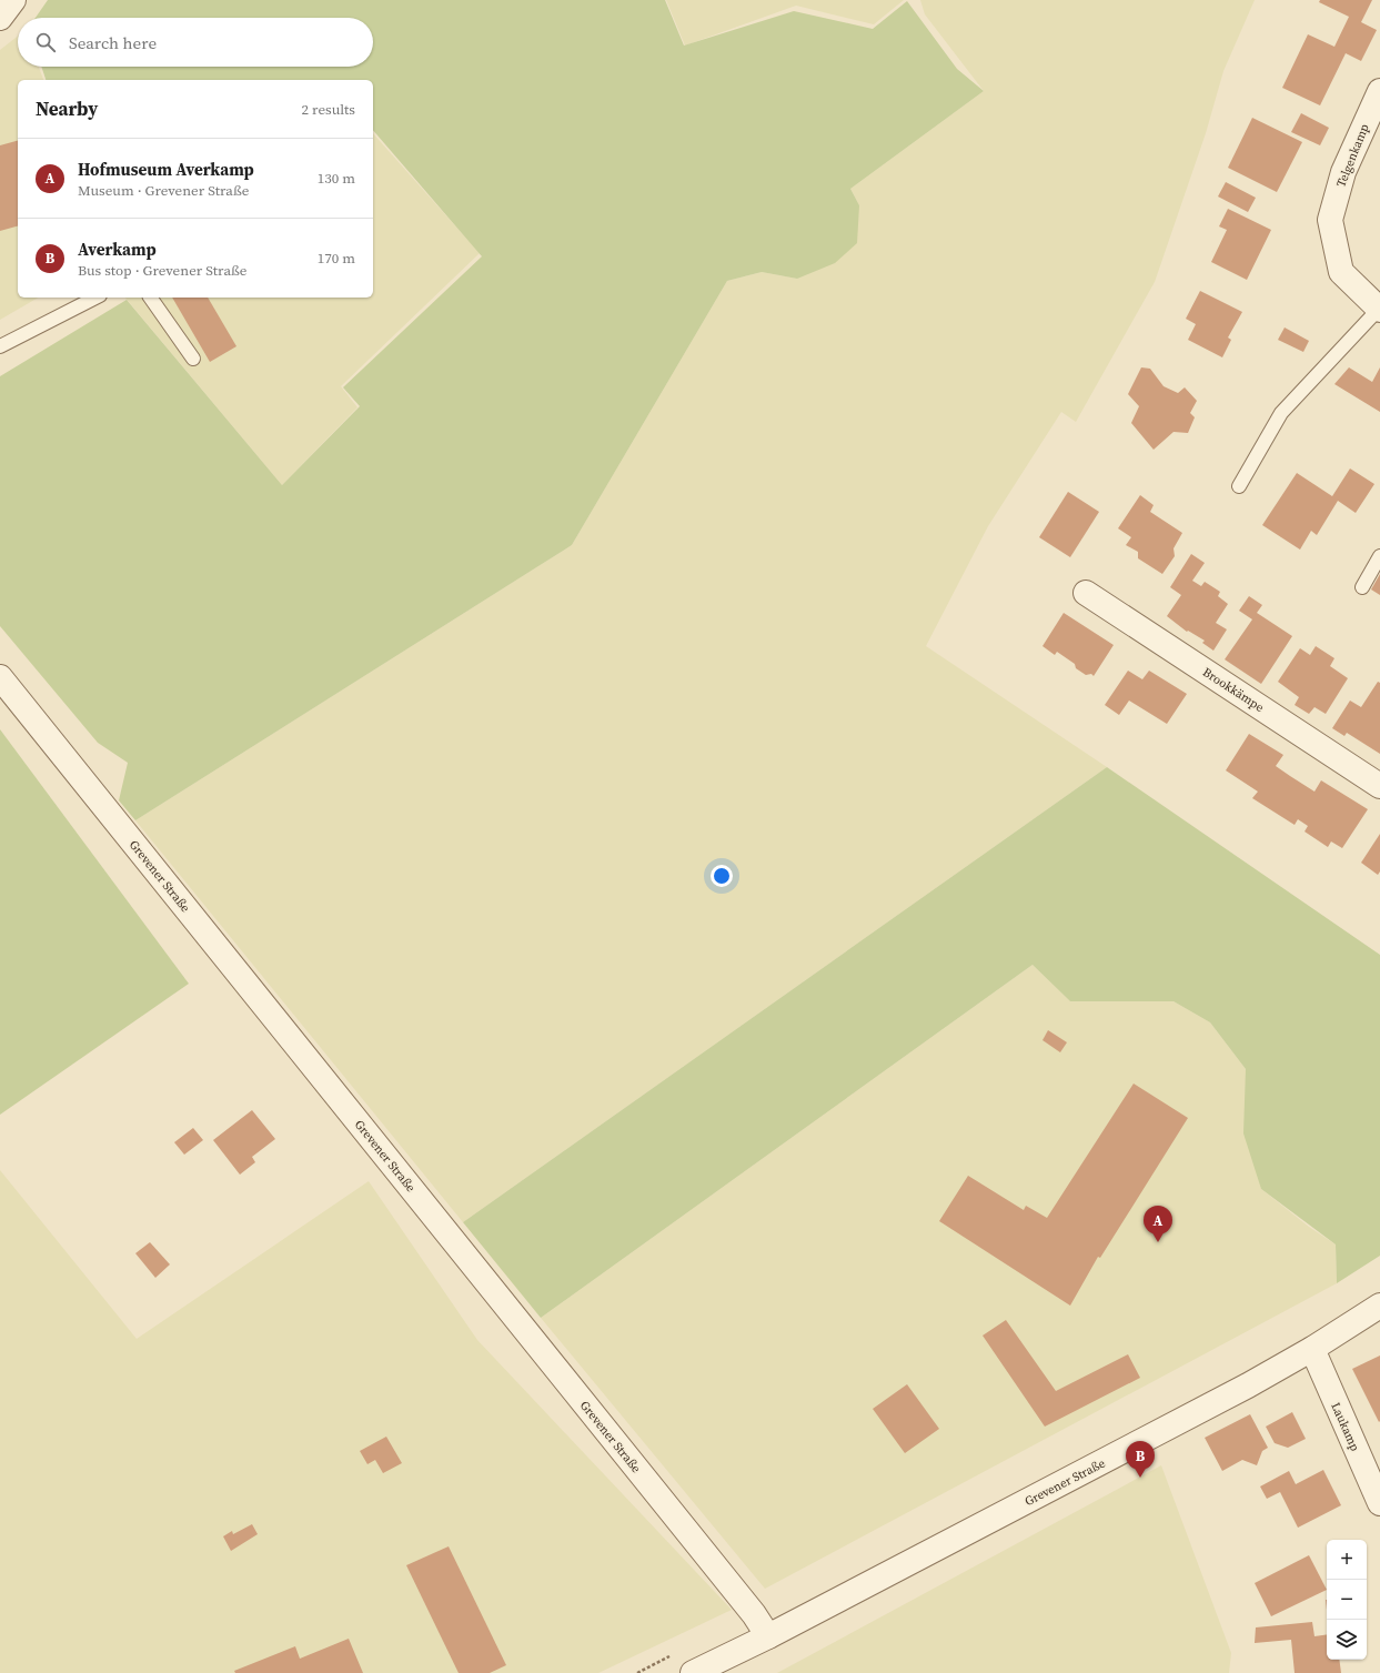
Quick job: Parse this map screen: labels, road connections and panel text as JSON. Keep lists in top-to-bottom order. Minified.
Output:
{"streets":{"street":["Telgenkamp","Brookkämpe","Grevener Straße","Laukamp"]},"crossings":[["Grevener Straße","Laukamp"]],"page":{"search":"Search here","heading":["Nearby","2 results"],"list":[{"mark":"A","name":"Hofmuseum Averkamp","note":"Museum · Grevener Straße","value":"130 m"},{"mark":"B","name":"Averkamp","note":"Bus stop · Grevener Straße","value":"170 m"}],"pins":["A","B"],"map_buttons":["+","−"]}}
